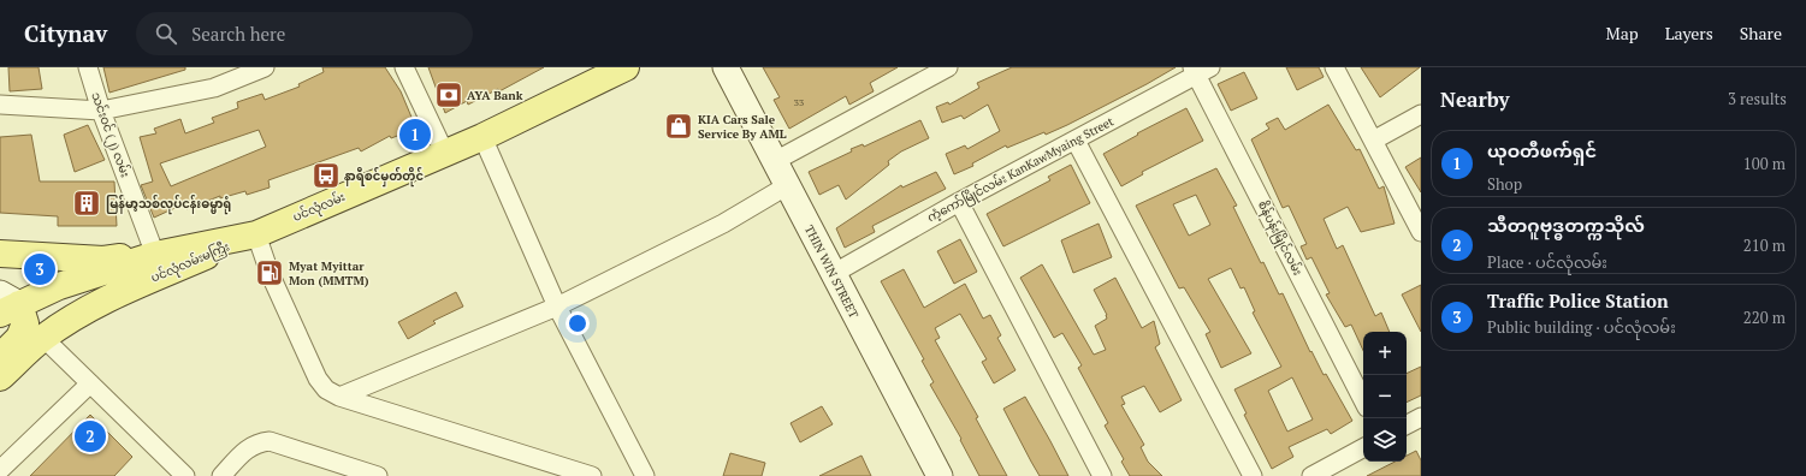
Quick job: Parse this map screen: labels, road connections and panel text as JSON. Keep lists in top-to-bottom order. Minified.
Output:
{"streets":{"main road":["ပင်လုံလမ်း","ပင်လုံလမ်းမကြီး","THIN WIN STREET"],"street":["သင်းဝင် (၂) လမ်း","ကံ့ကော်မြိုင်လမ်း KanKawMyaing Street","စိန်ပန်းမြိုင်လမ်း"]},"crossings":[["သင်းဝင် (၂) လမ်း","ပင်လုံလမ်း"],["ကံ့ကော်မြိုင်လမ်း KanKawMyaing Street","စိန်ပန်းမြိုင်လမ်း"],["ကံ့ကော်မြိုင်လမ်း KanKawMyaing Street","THIN WIN STREET"],["ပင်လုံလမ်း","ပင်လုံလမ်းမကြီး"]],"places":{"bank":["AYA Bank"],"shop":["KIA Cars Sale Service By AML"],"bus stop":["နာရီစင်မှတ်တိုင်"],"building":["မြန်မာ့သစ်လုပ်ငန်းဓမ္မာရုံ"],"fuel station":["Myat Myittar Mon (MMTM)"]},"house_numbers":["33"],"page":{"header":"Citynav","search":"Search here","nav":["Map","Layers","Share"],"heading":["Nearby","3 results"],"pins":["1","3","2"],"list":[{"mark":"1","name":"ယုဝတီဖက်ရှင်","note":"Shop","value":"100 m"},{"mark":"2","name":"သီတဂူဗုဒ္ဓတက္ကသိုလ်","note":"Place · ပင်လုံလမ်း","value":"210 m"},{"mark":"3","name":"Traffic Police Station","note":"Public building · ပင်လုံလမ်း","value":"220 m"}],"map_buttons":["+","−"]}}
